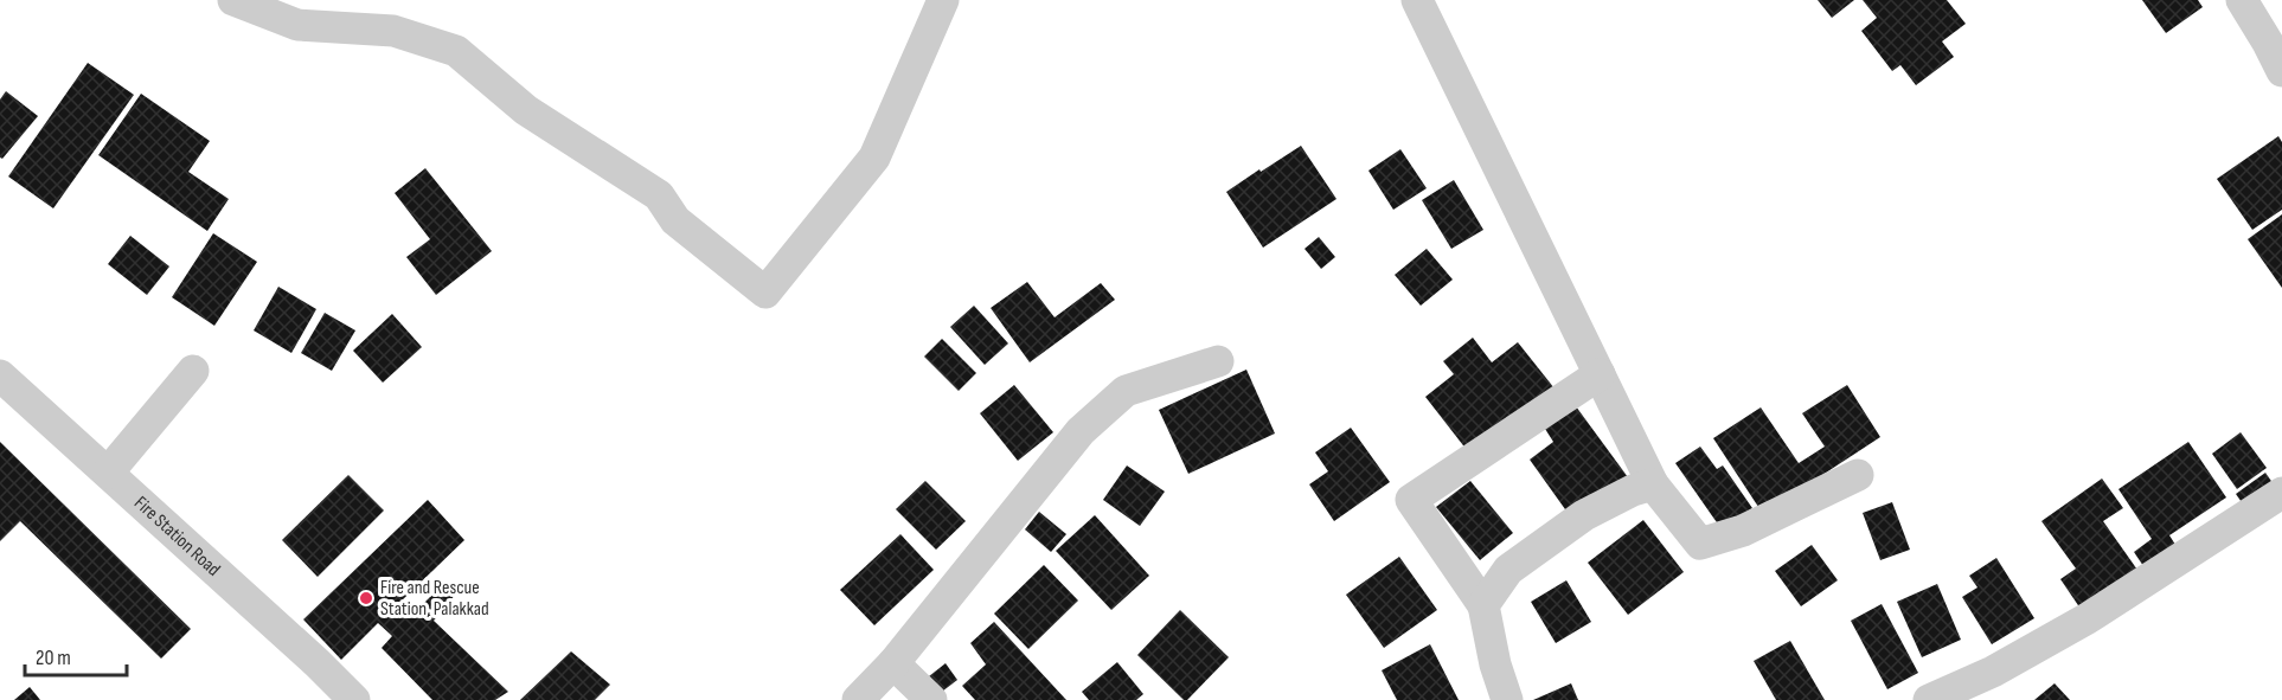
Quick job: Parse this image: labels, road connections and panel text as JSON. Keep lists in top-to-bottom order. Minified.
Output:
{"streets":{"street":["Fire Station Road"]},"places":["Fire and Rescue Station, Palakkad"],"scale_bar":"20 m"}
